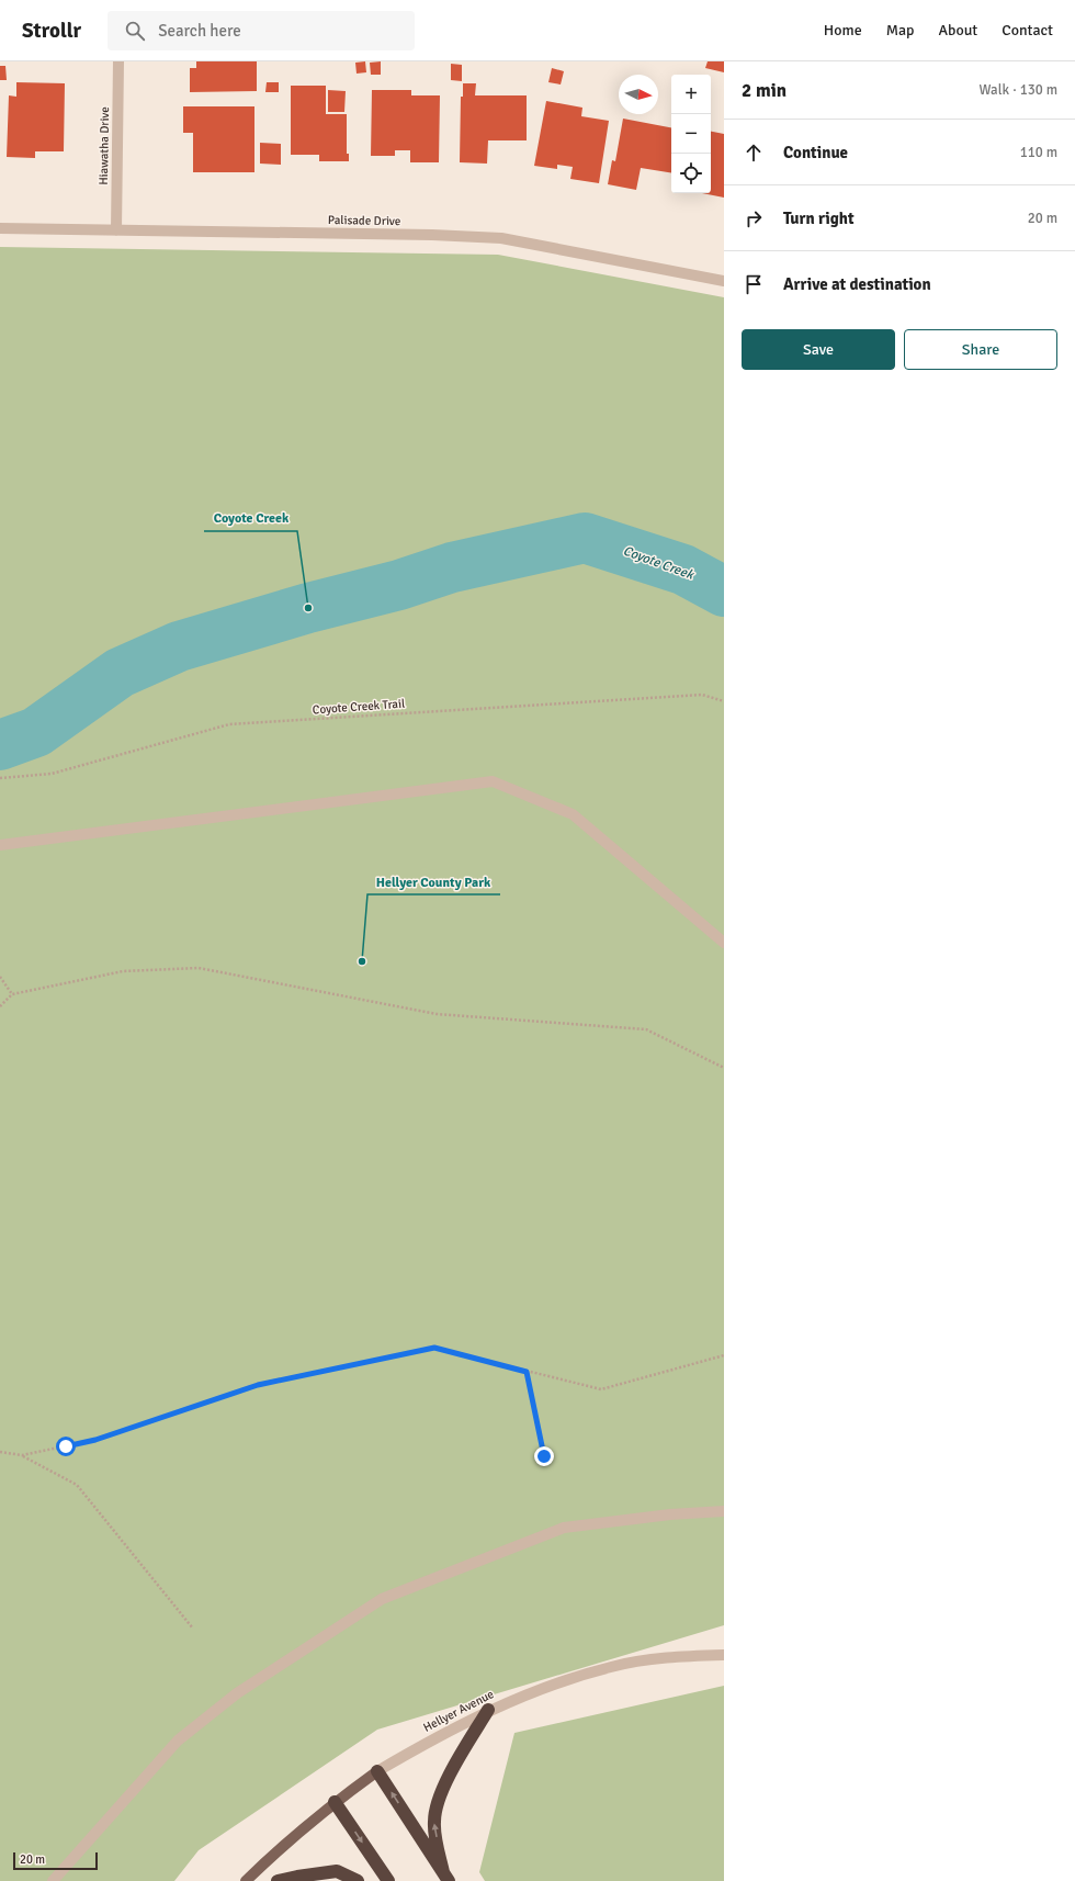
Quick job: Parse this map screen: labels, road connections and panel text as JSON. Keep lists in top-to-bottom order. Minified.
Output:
{"streets":{"main road":["Hellyer Avenue"],"street":["Hiawatha Drive","Palisade Drive"],"path":["Coyote Creek Trail"]},"crossings":[["Hiawatha Drive","Palisade Drive"]],"water":["Coyote Creek"],"places":["Coyote Creek","Hellyer County Park"],"scale_bar":"20 m","north":"right","page":{"header":"Strollr","search":"Search here","nav":["Home","Map","About","Contact"],"heading":["2 min","Walk · 130 m"],"map_buttons":["+","−"],"list":[["Continue","110 m"],["Turn right","20 m"],"Arrive at destination"],"buttons":["Save","Share"],"scale":"20 m"}}
